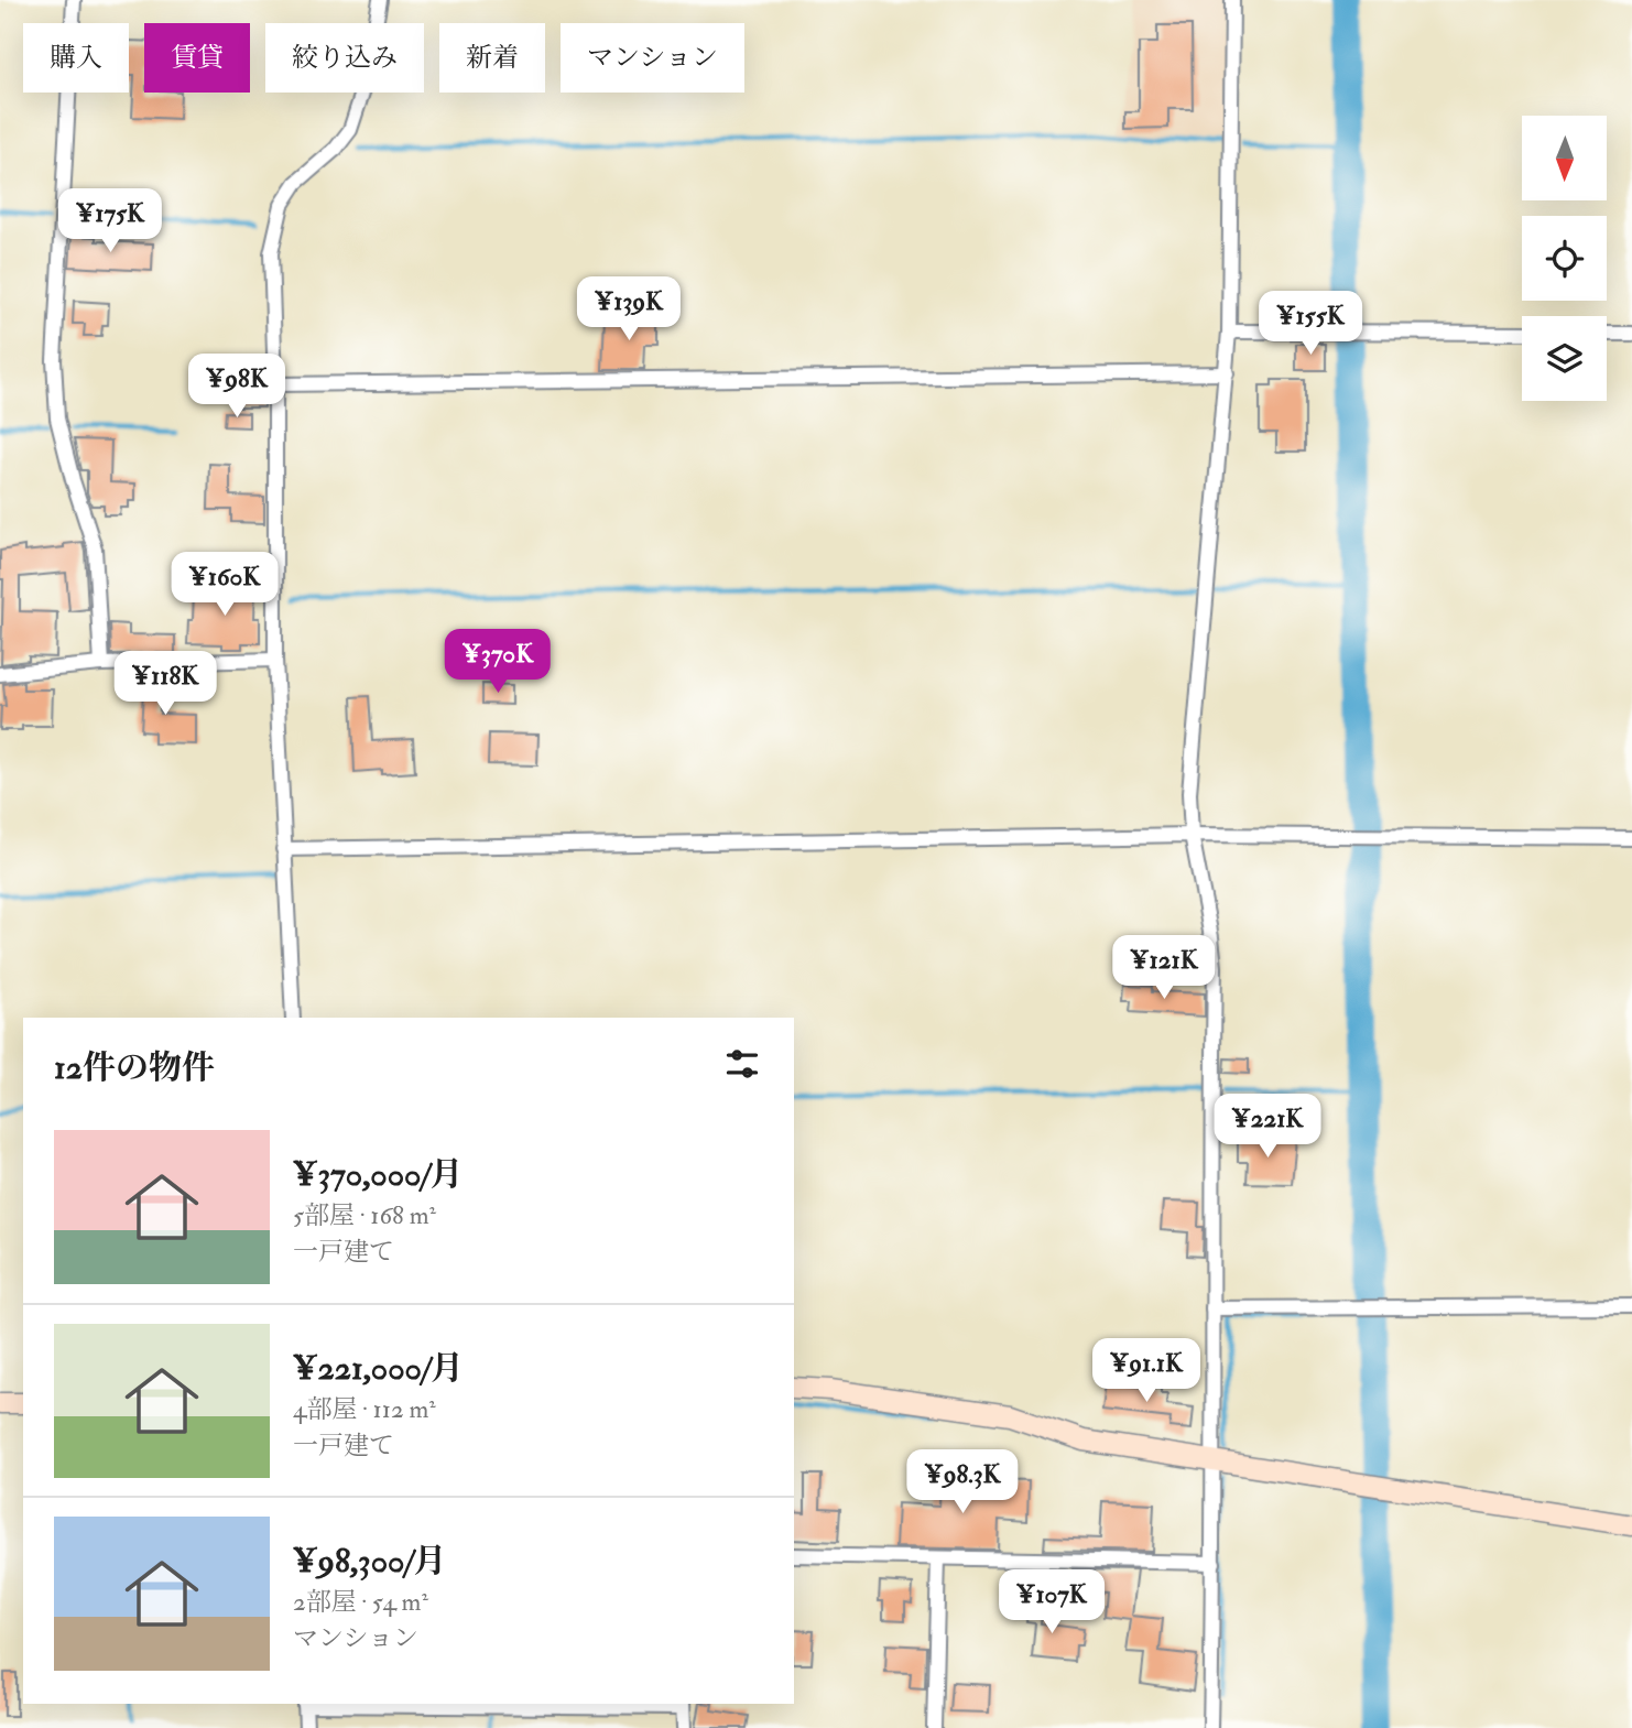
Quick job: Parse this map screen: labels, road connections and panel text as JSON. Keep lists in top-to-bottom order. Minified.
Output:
{"north":"bottom","page":{"chip":["購入","賃貸","絞り込み","新着","マンション"],"price":["¥175K","¥139K","¥155K","¥98K","¥160K","¥370K","¥118K","¥121K","¥221K","¥91.1K","¥98.3K","¥107K"],"heading":"12件の物件","list":[{"name":"¥370,000/月","note":"5部屋 · 168 m² · 一戸建て"},{"name":"¥221,000/月","note":"4部屋 · 112 m² · 一戸建て"},{"name":"¥98,300/月","note":"2部屋 · 54 m² · マンション"}]}}
